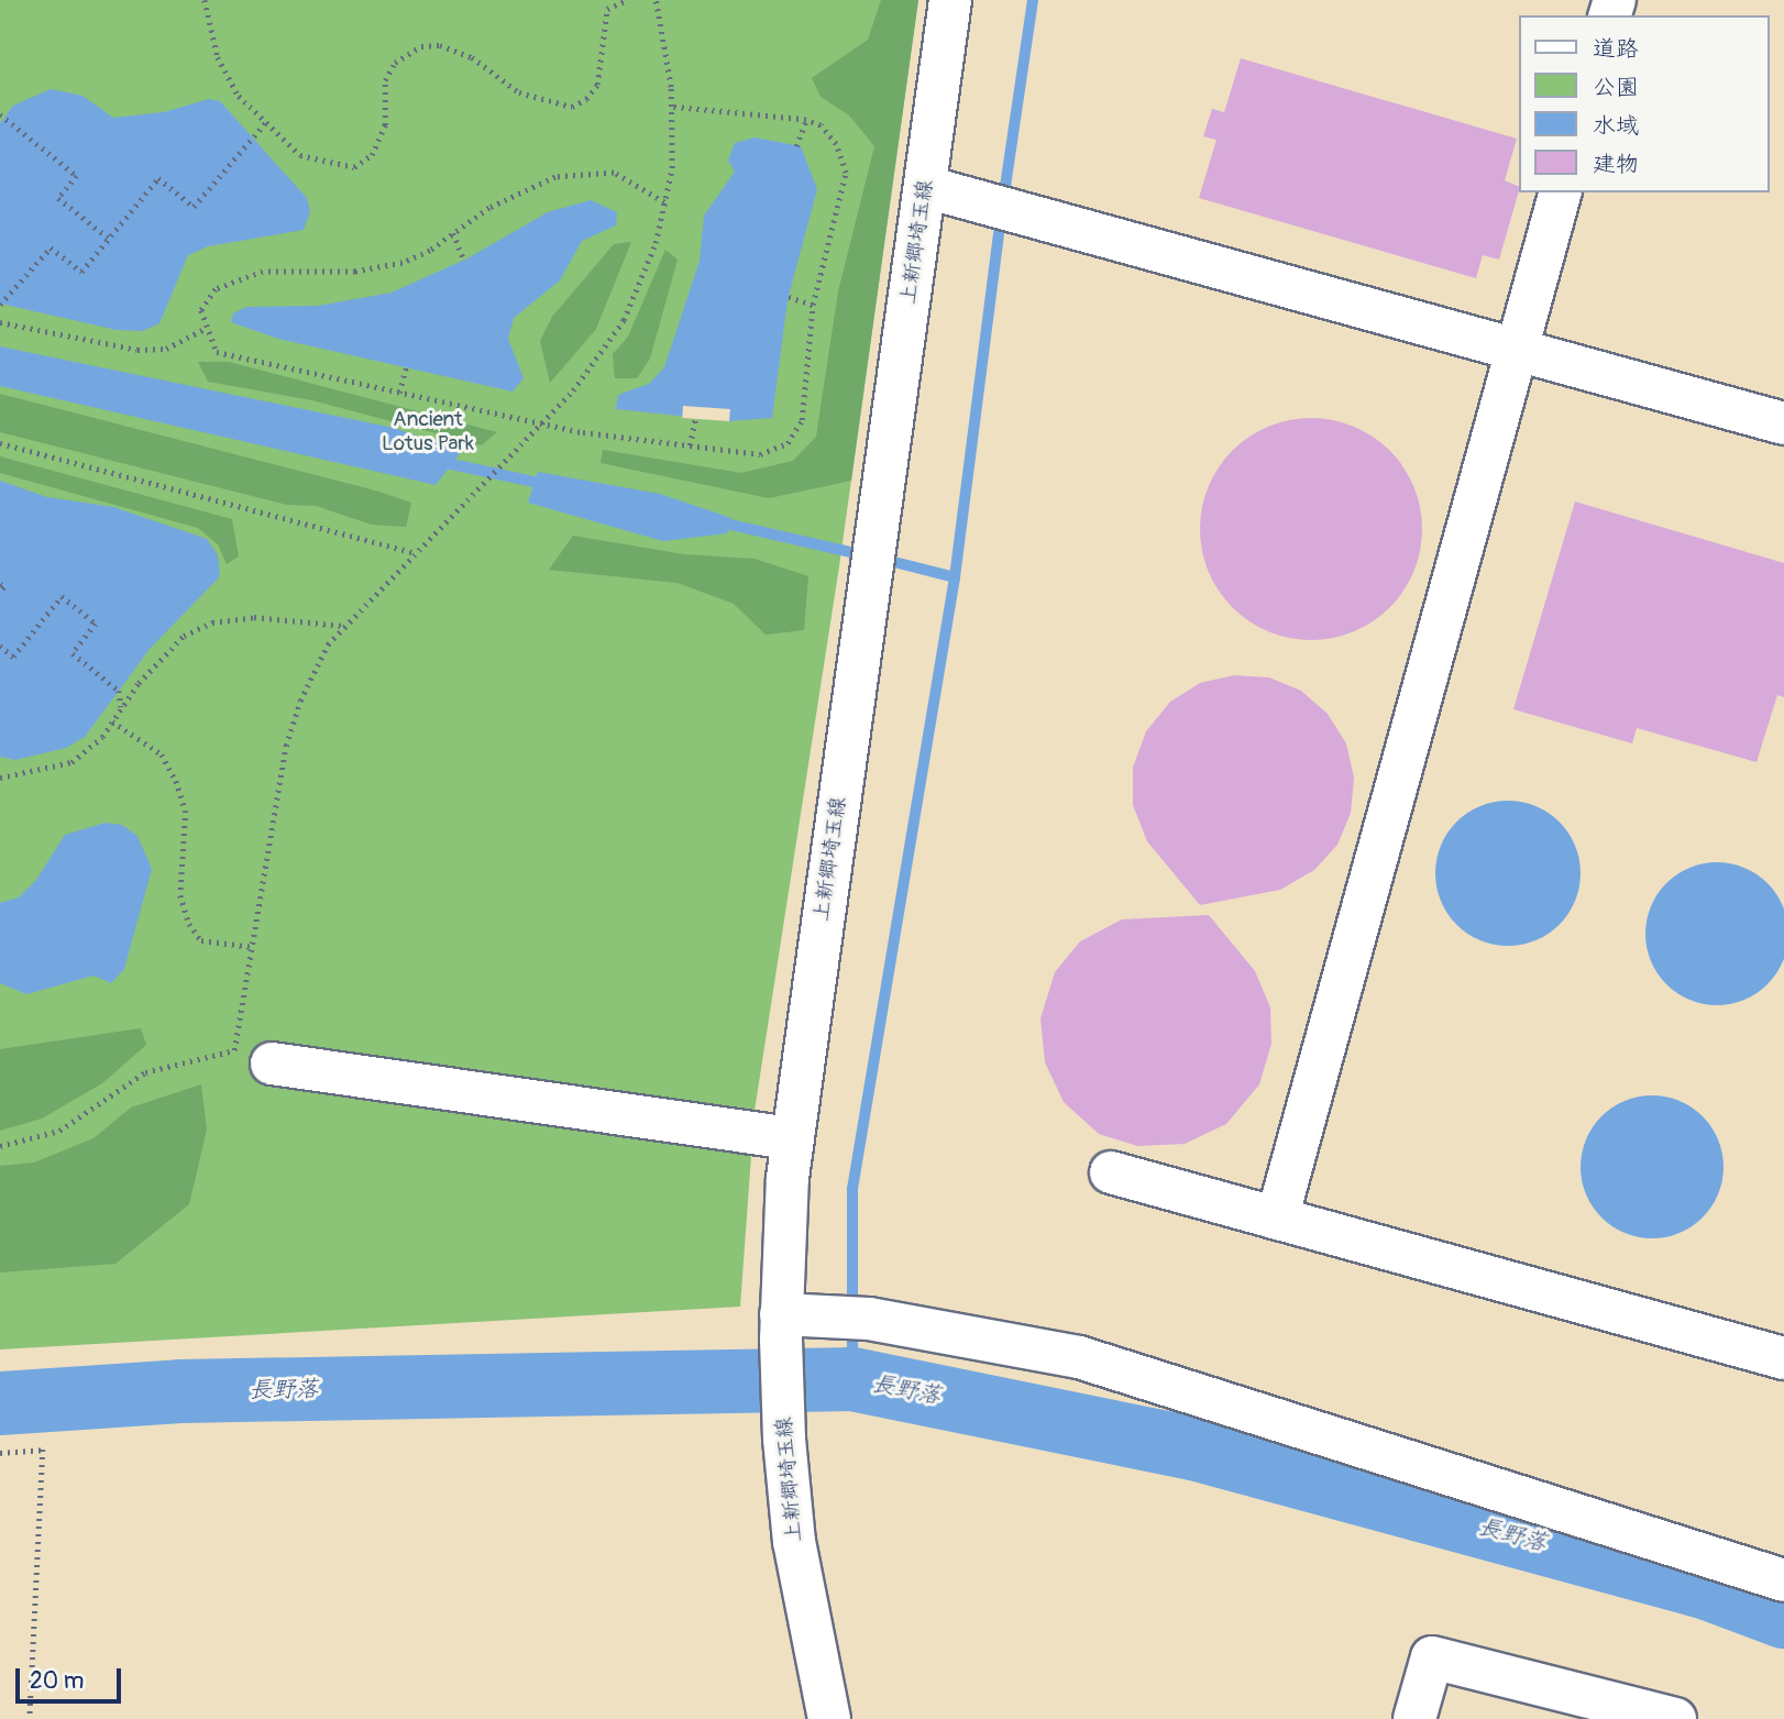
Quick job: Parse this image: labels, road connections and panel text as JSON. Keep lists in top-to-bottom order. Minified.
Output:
{"streets":{"main road":["上新郷埼玉線"]},"water":["長野落"],"parks":["Ancient Lotus Park"],"legend":["道路","公園","水域","建物"],"scale_bar":"20 m"}
